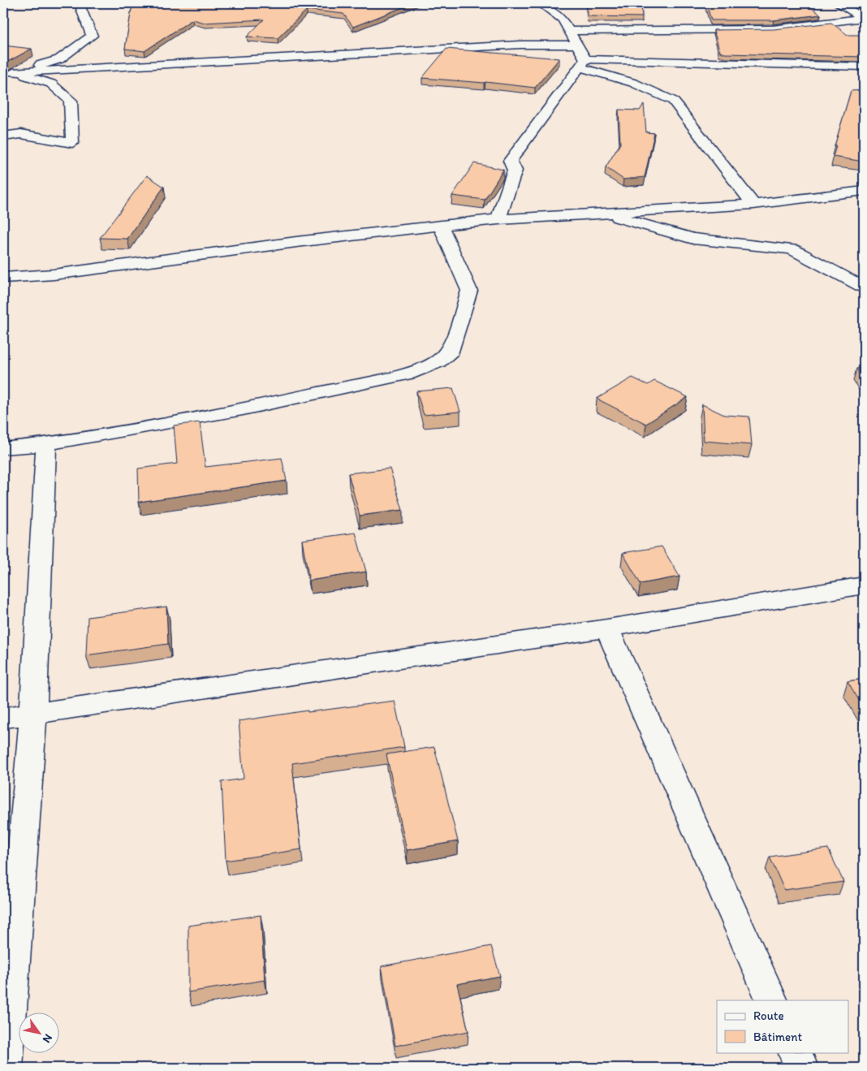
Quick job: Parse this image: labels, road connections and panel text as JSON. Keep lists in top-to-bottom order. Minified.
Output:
{"legend":["Route","Bâtiment"],"north":"bottom right"}
